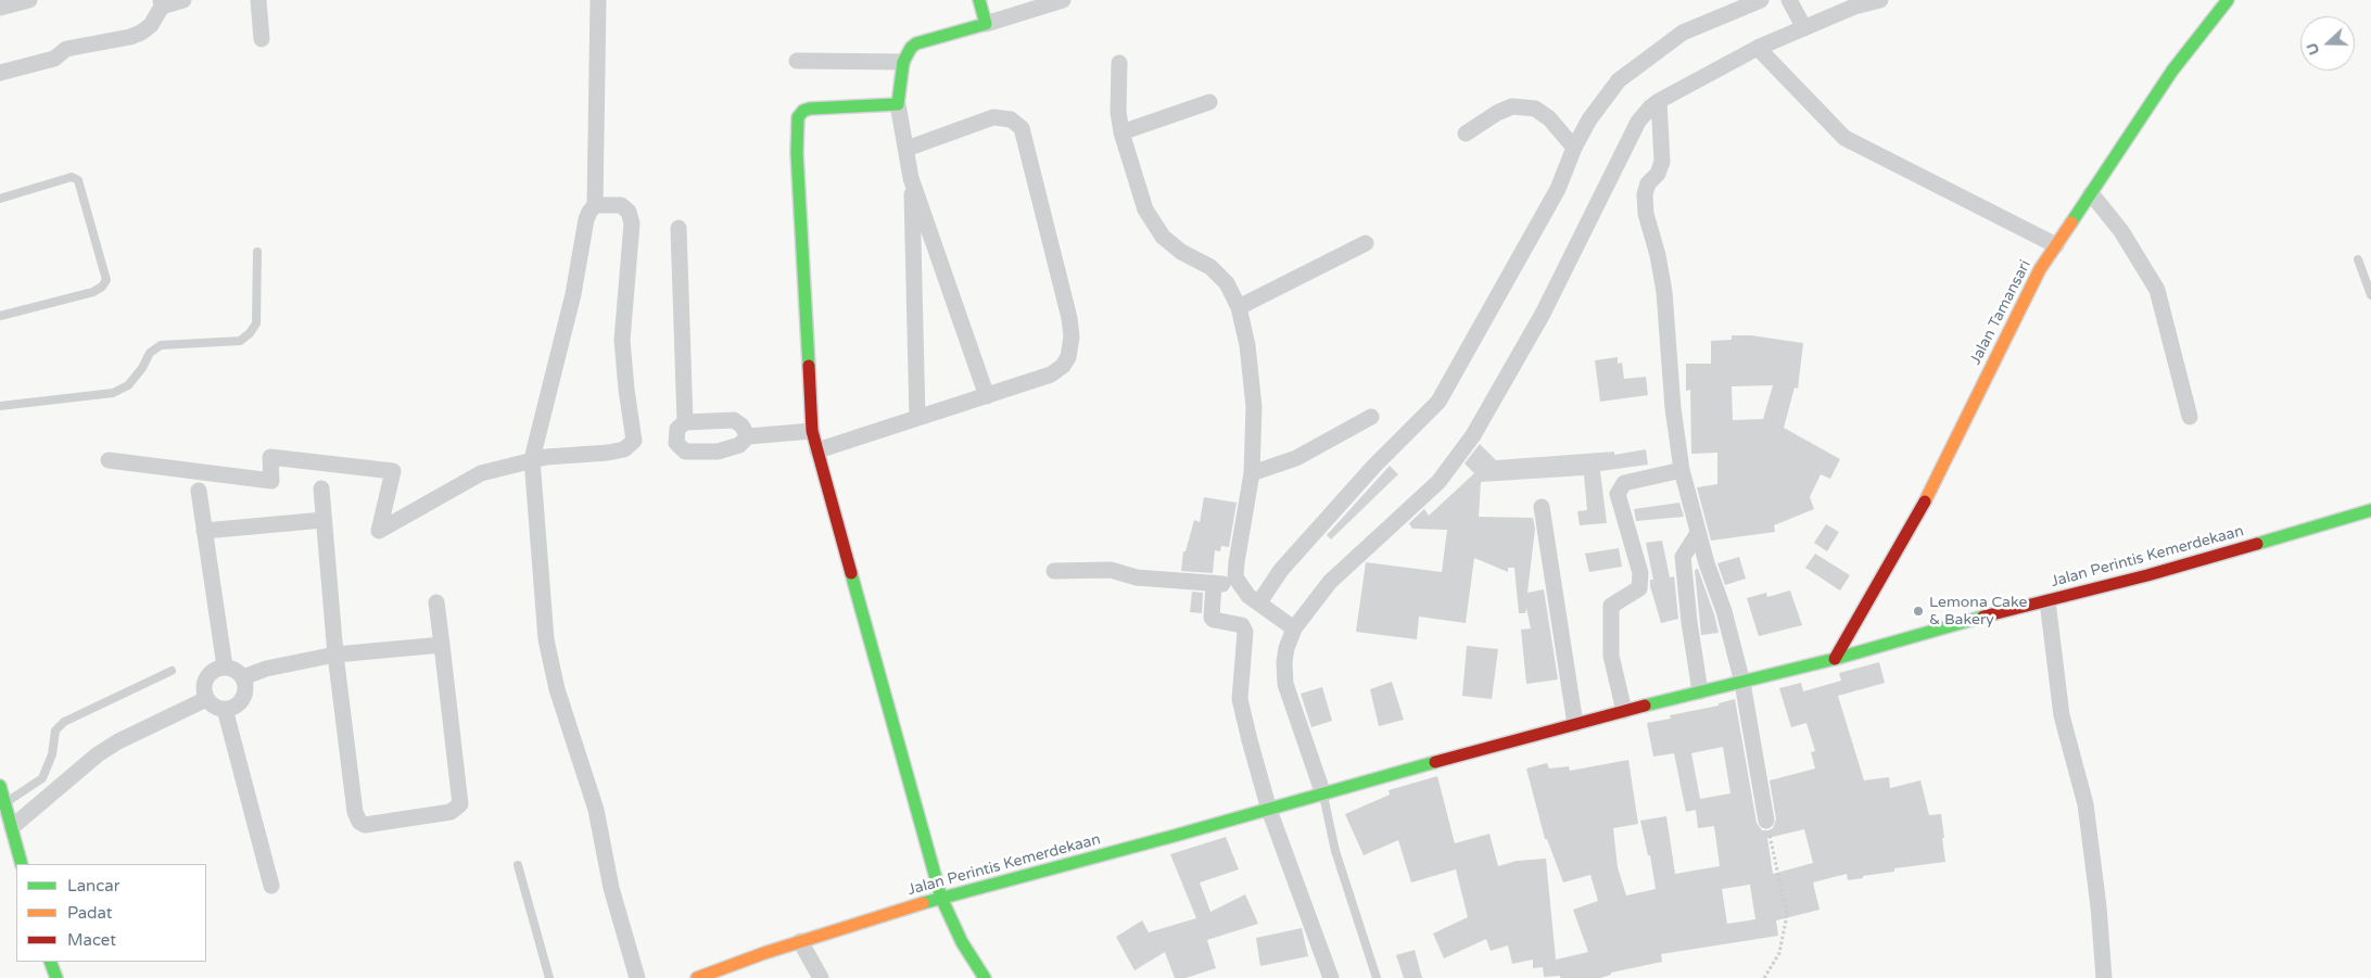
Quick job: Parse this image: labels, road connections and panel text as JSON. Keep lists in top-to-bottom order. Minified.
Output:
{"streets":{"main road":["Jalan Tamansari","Jalan Perintis Kemerdekaan"]},"crossings":[["Jalan Tamansari","Jalan Perintis Kemerdekaan"]],"places":["Lemona Cake & Bakery"],"legend":["Lancar","Padat","Macet"],"north":"left"}
